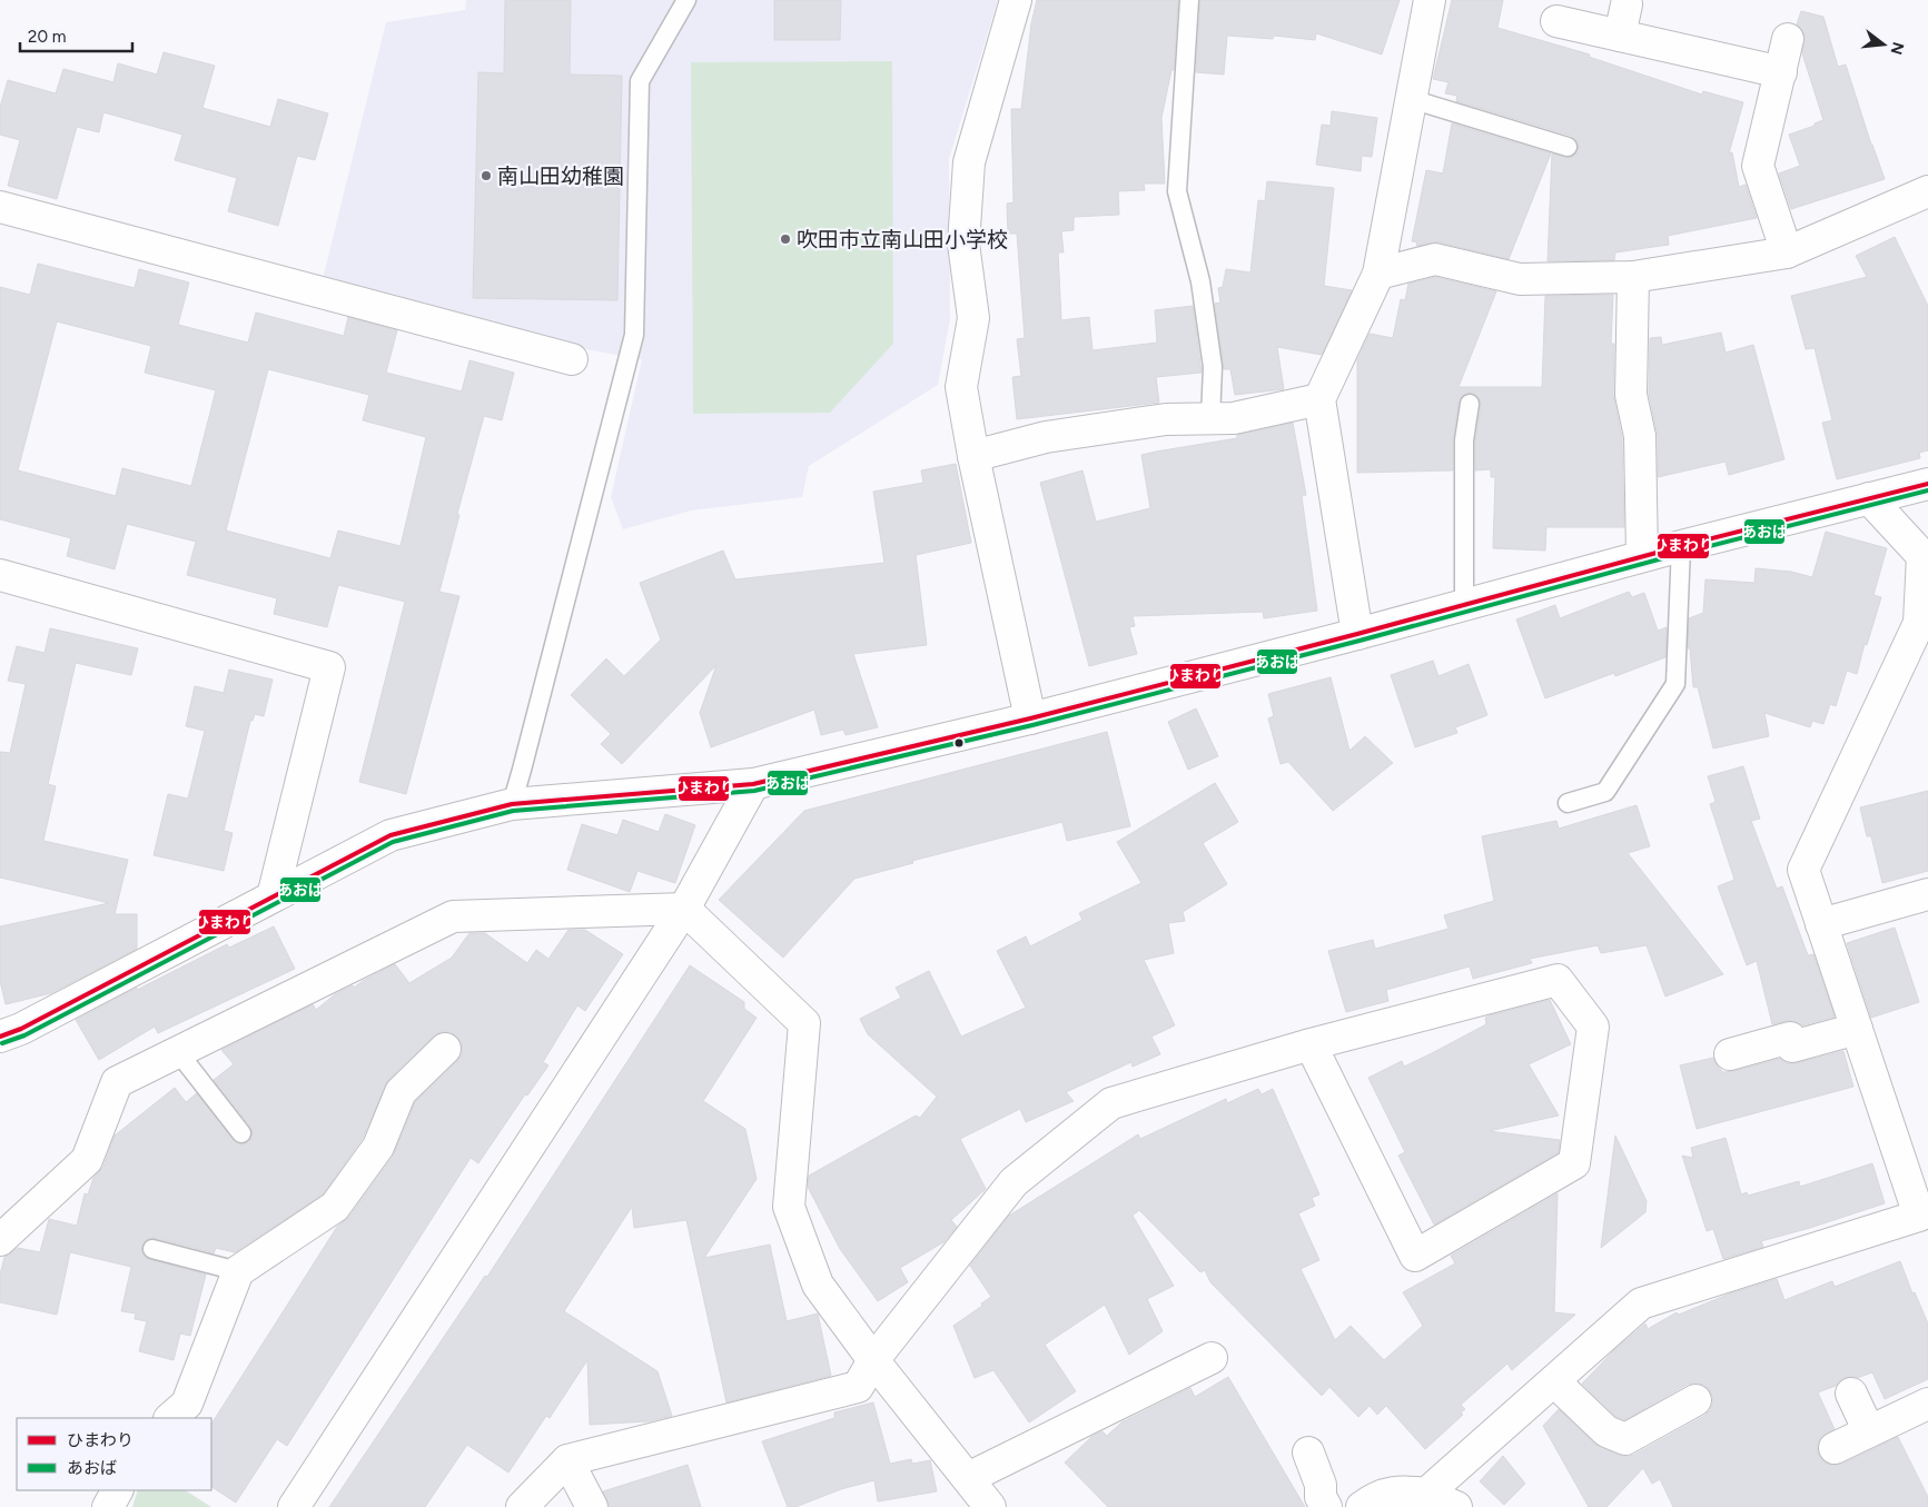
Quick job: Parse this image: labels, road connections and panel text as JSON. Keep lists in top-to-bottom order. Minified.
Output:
{"places":["南山田幼稚園","吹田市立南山田小学校"],"lines":["transit line ひまわり","transit line あおば"],"legend":["ひまわり","あおば"],"scale_bar":"20 m","north":"right"}
